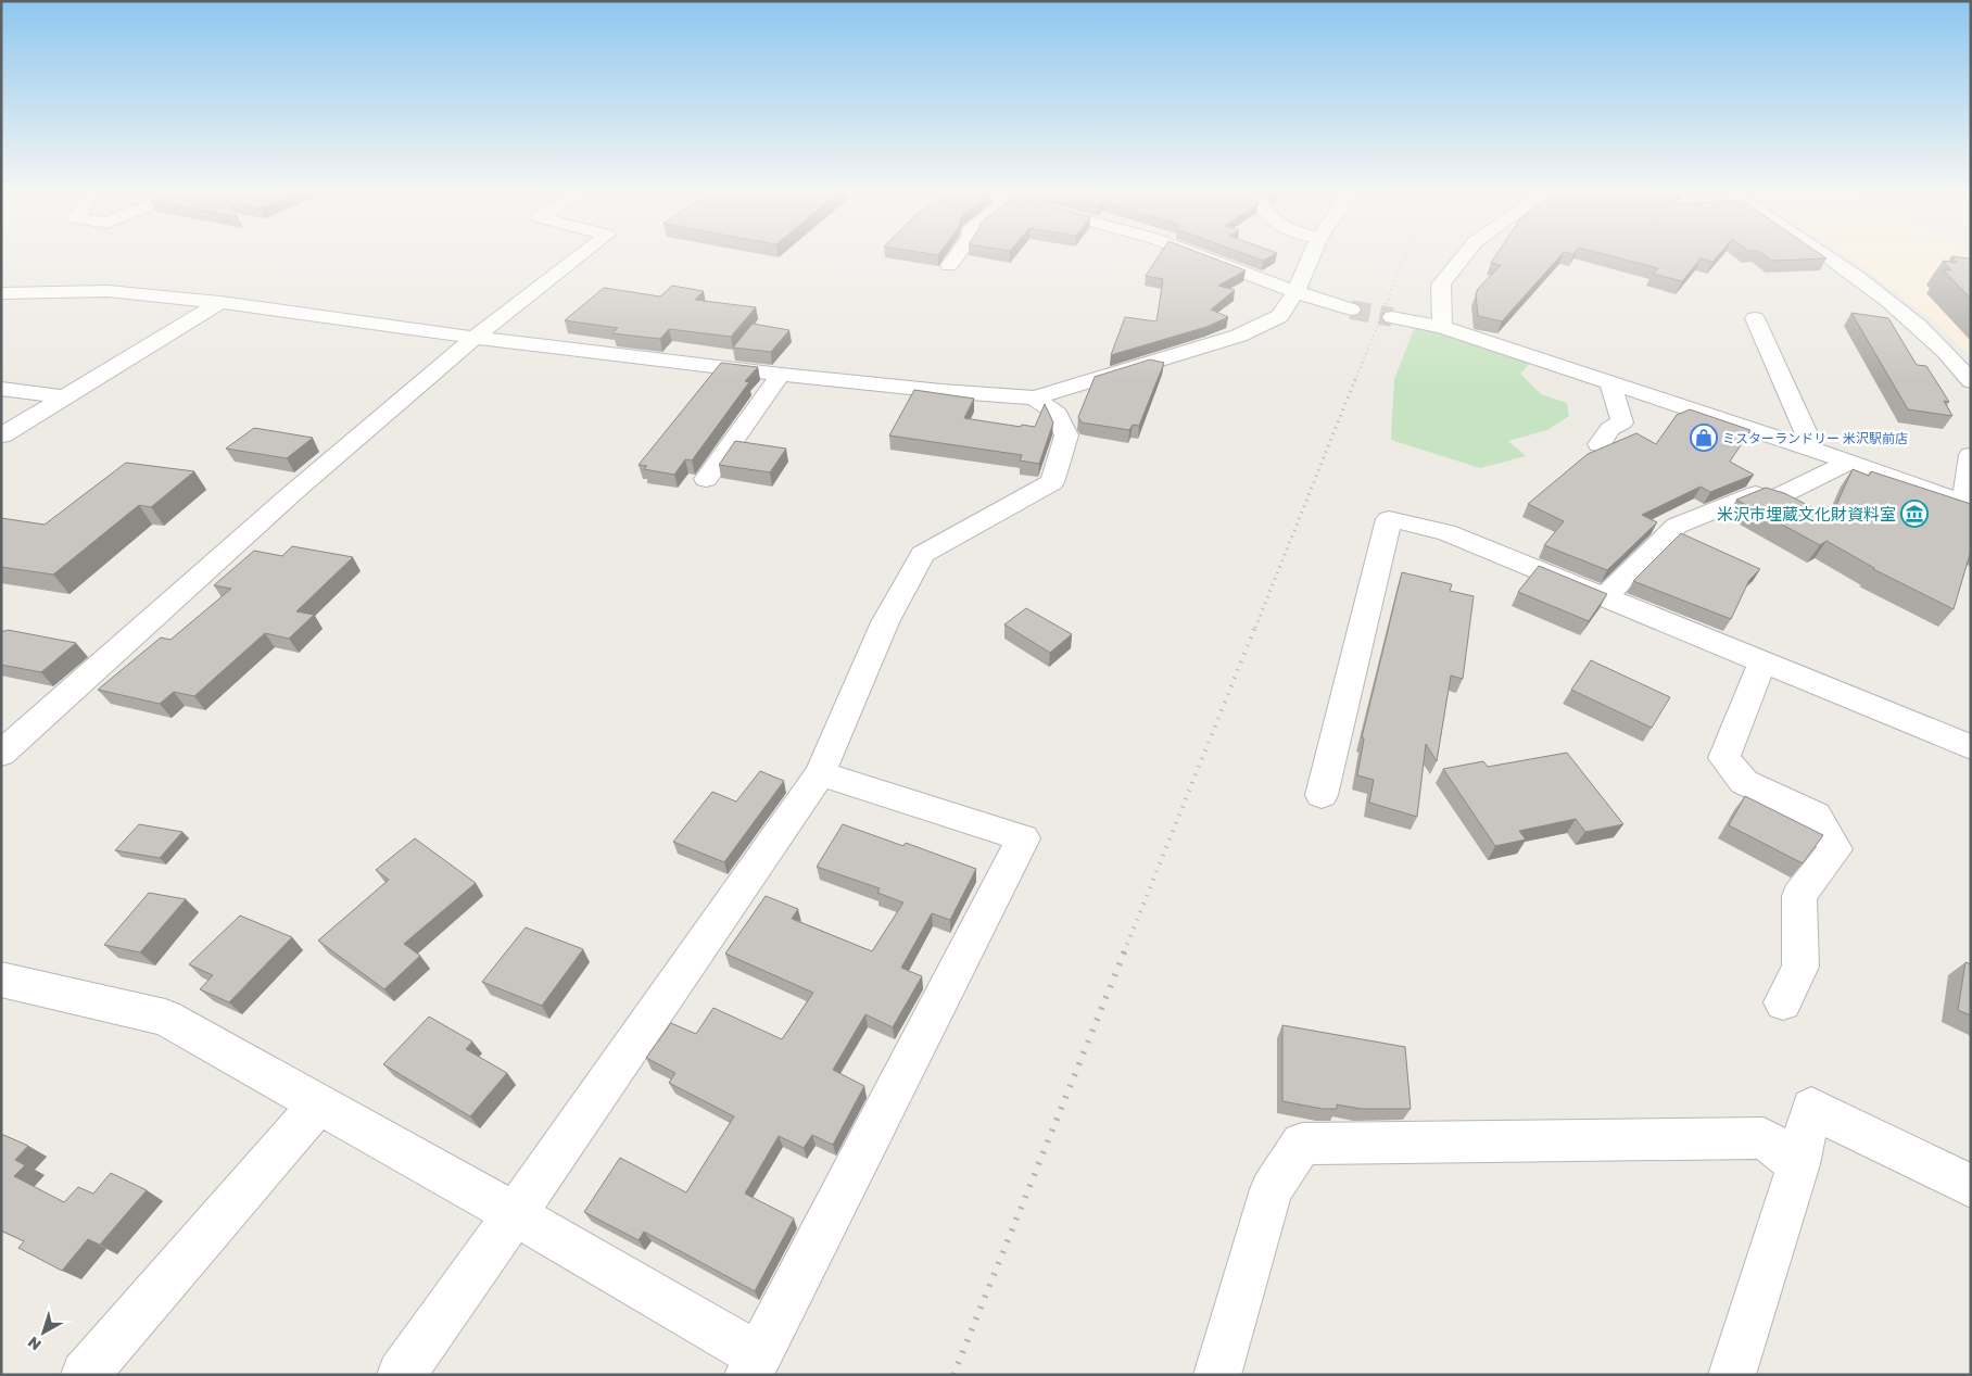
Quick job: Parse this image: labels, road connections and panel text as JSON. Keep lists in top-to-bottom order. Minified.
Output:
{"places":{"shop":["ミスターランドリー 米沢駅前店"],"museum":["米沢市埋蔵文化財資料室"]},"north":"bottom left"}
